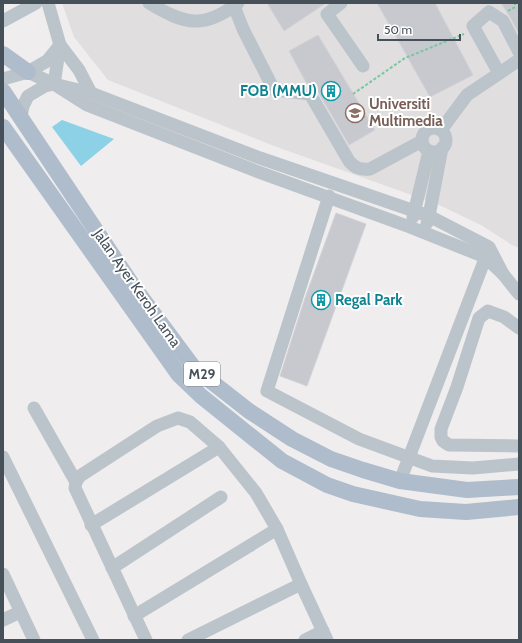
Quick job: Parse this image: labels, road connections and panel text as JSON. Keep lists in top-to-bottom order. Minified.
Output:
{"streets":{"main road":["Jalan Ayer Keroh Lama","M29"]},"places":{"building":["FOB (MMU)","Regal Park"],"school or university":["Universiti Multimedia"]},"scale_bar":"50 m"}
